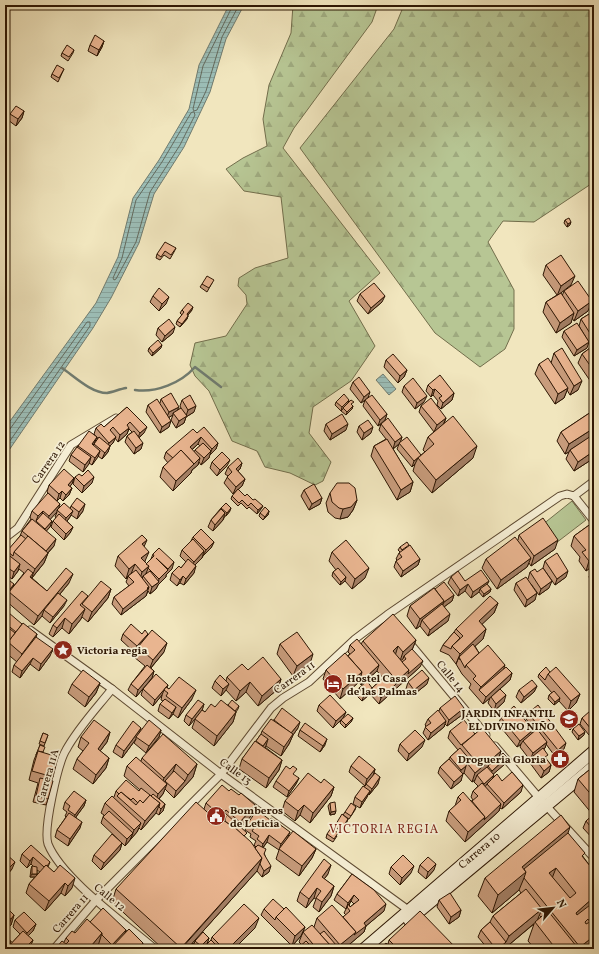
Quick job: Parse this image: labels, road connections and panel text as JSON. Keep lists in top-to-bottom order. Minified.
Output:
{"streets":{"main road":["Carrera 10"],"street":["Carrera 12","Calle 14","Carrera 11","Calle 13","Carrera 11A","Calle 12"]},"crossings":[["Calle 14","Carrera 10"],["Carrera 11","Calle 13"],["Carrera 11","Calle 12"],["Calle 13","Carrera 11A"],["Calle 13","Carrera 10"],["Carrera 11A","Calle 12"]],"districts":["VICTORIA REGIA"],"places":{"place":["Victoria regia"],"hotel":["Hostel Casa de las Palmas"],"school or university":["JARDIN INFANTIL EL DIVINO NIÑO"],"pharmacy":["Drogueria Gloria"],"public building":["Bomberos de Leticia"]},"north":"top right"}
